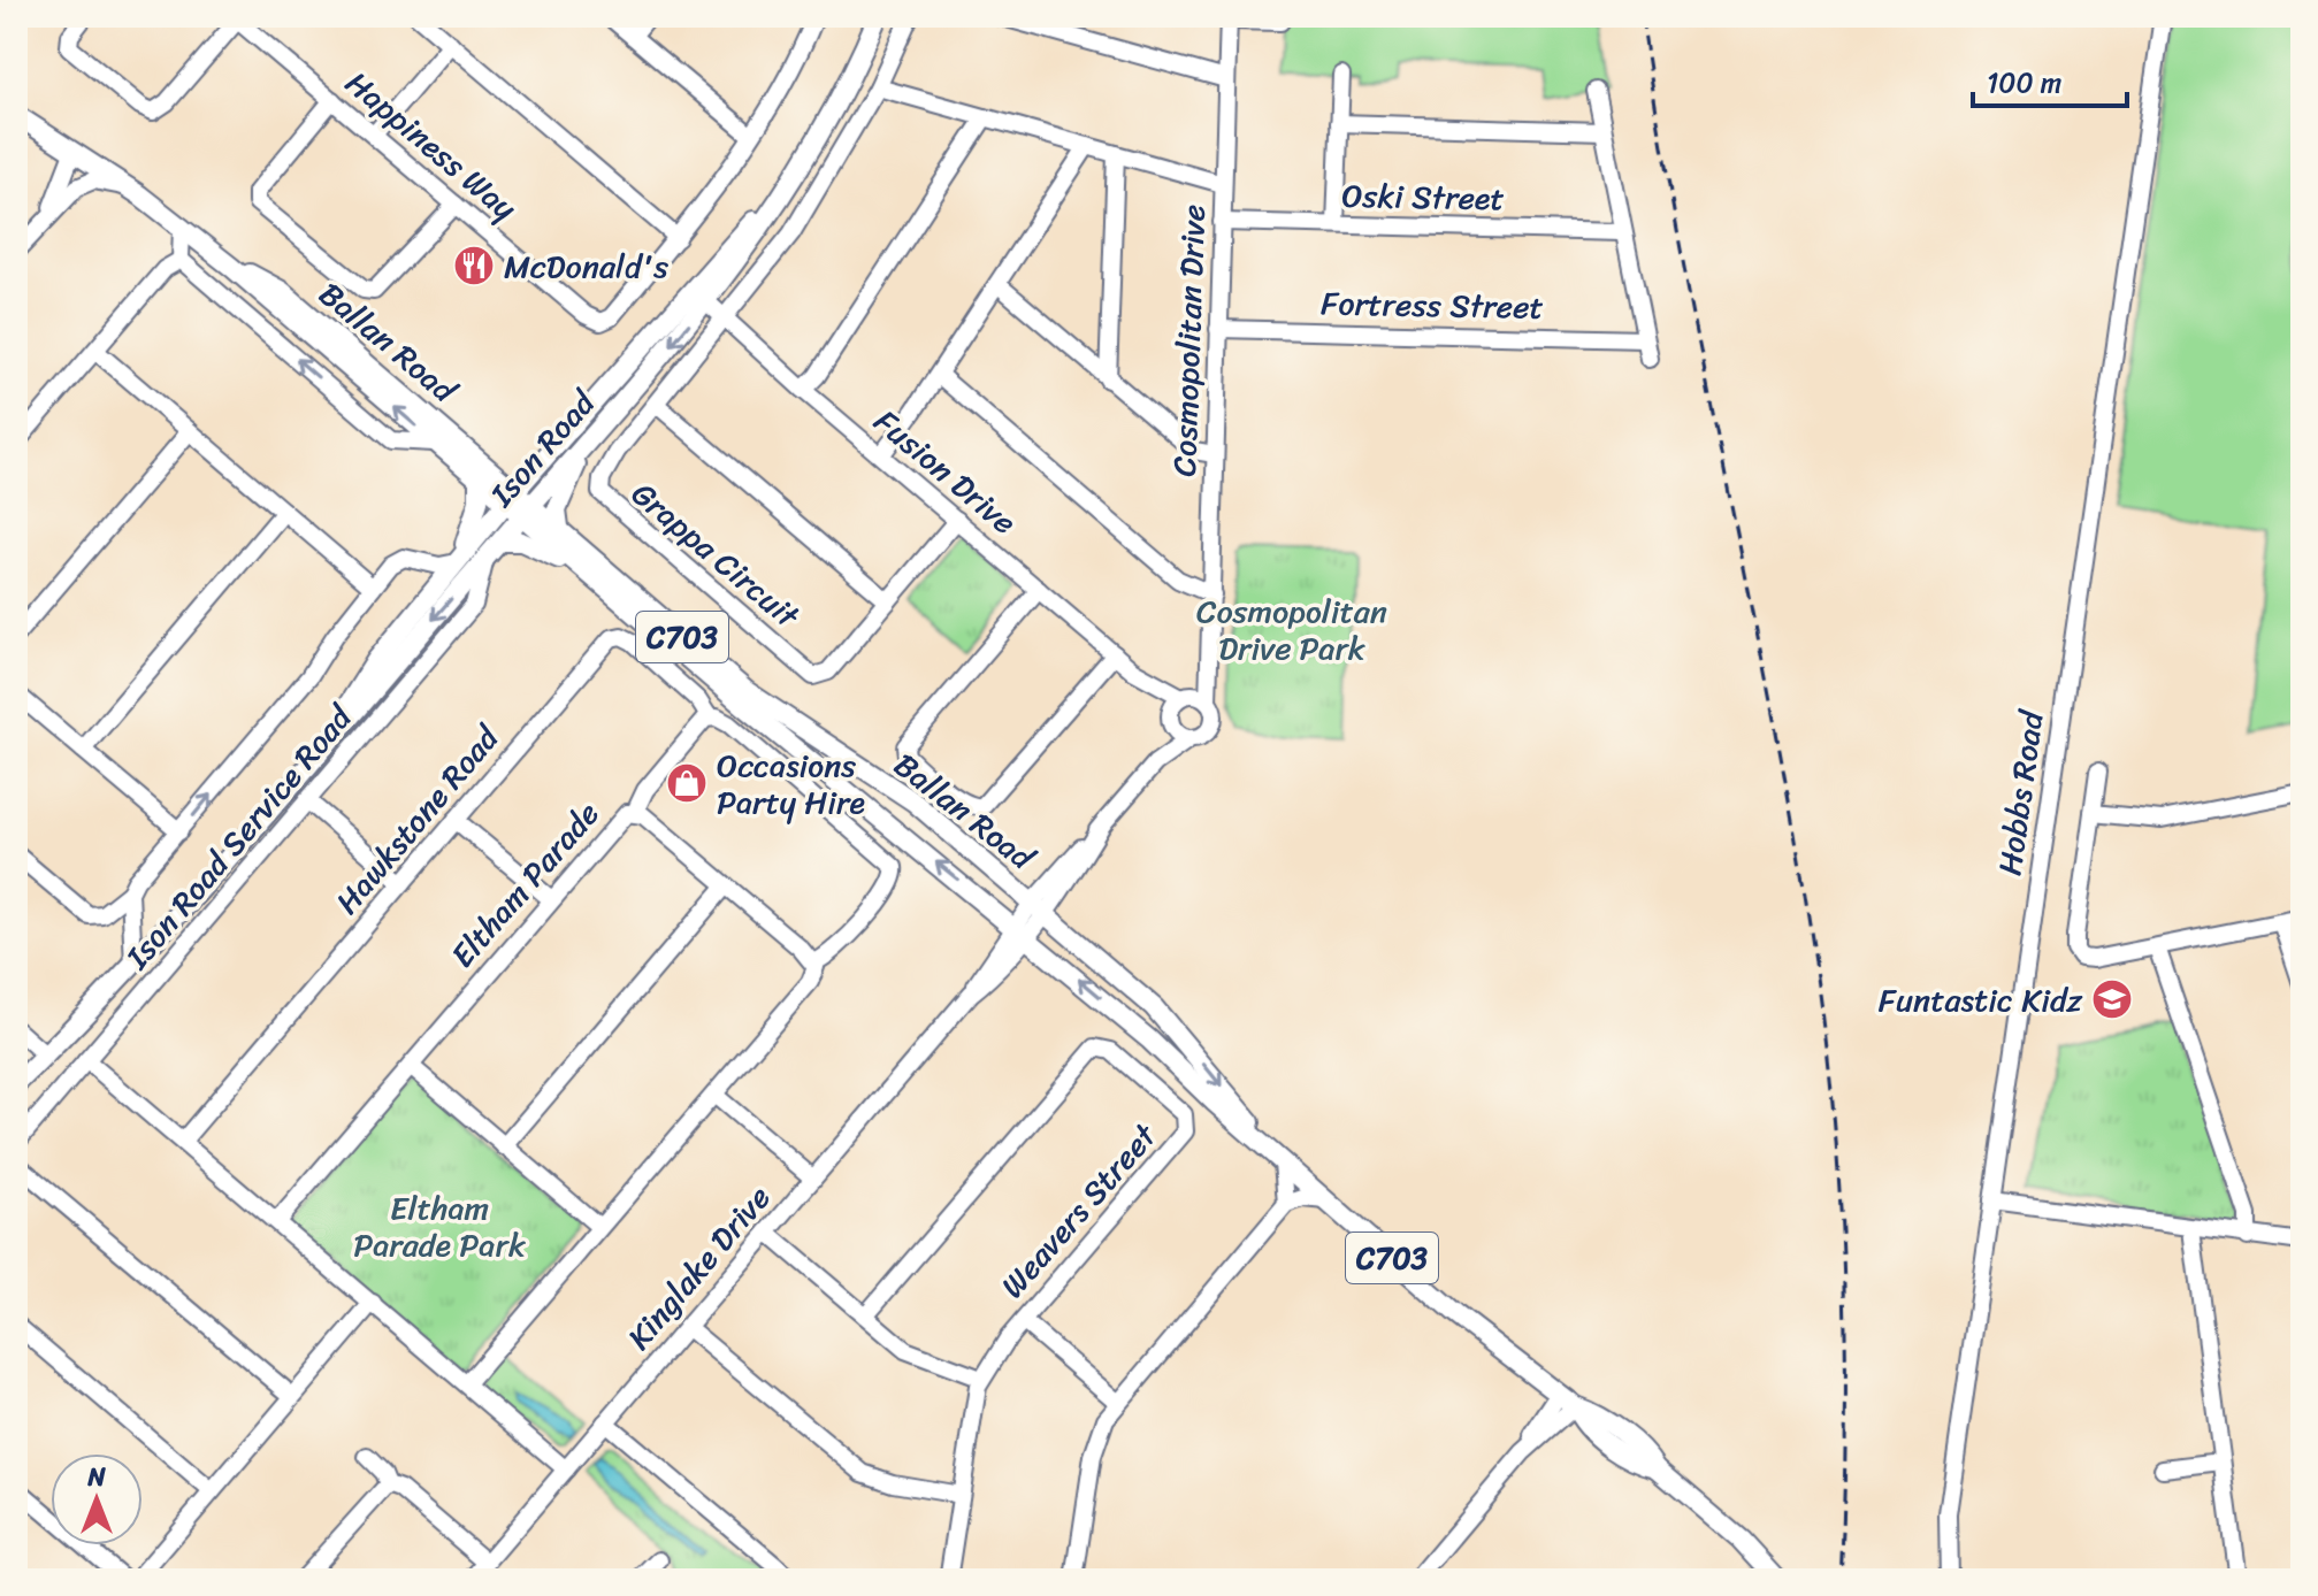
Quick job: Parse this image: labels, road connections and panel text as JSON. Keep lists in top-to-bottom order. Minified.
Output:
{"streets":{"main road":["Ballan Road","Ison Road","C703"],"street":["Happiness Way","Oski Street","Fortress Street","Cosmopolitan Drive","Fusion Drive","Grappa Circuit","Hobbs Road","Hawkstone Road","Ison Road Service Road","Eltham Parade","Weavers Street","Kinglake Drive"]},"crossings":[["Oski Street","Cosmopolitan Drive"],["Fortress Street","Cosmopolitan Drive"],["Cosmopolitan Drive","Ballan Road"],["Cosmopolitan Drive","Fusion Drive"],["Cosmopolitan Drive","Kinglake Drive"],["Ballan Road","Ison Road"],["Ballan Road","Kinglake Drive"],["Ison Road","Fusion Drive"],["Ison Road","Ison Road Service Road"],["Fusion Drive","Grappa Circuit"]],"parks":["Cosmopolitan Drive Park","Eltham Parade Park"],"places":{"restaurant":["McDonald's"],"shop":["Occasions Party Hire"],"school or university":["Funtastic Kidz"]},"scale_bar":"100 m","north":"top"}
